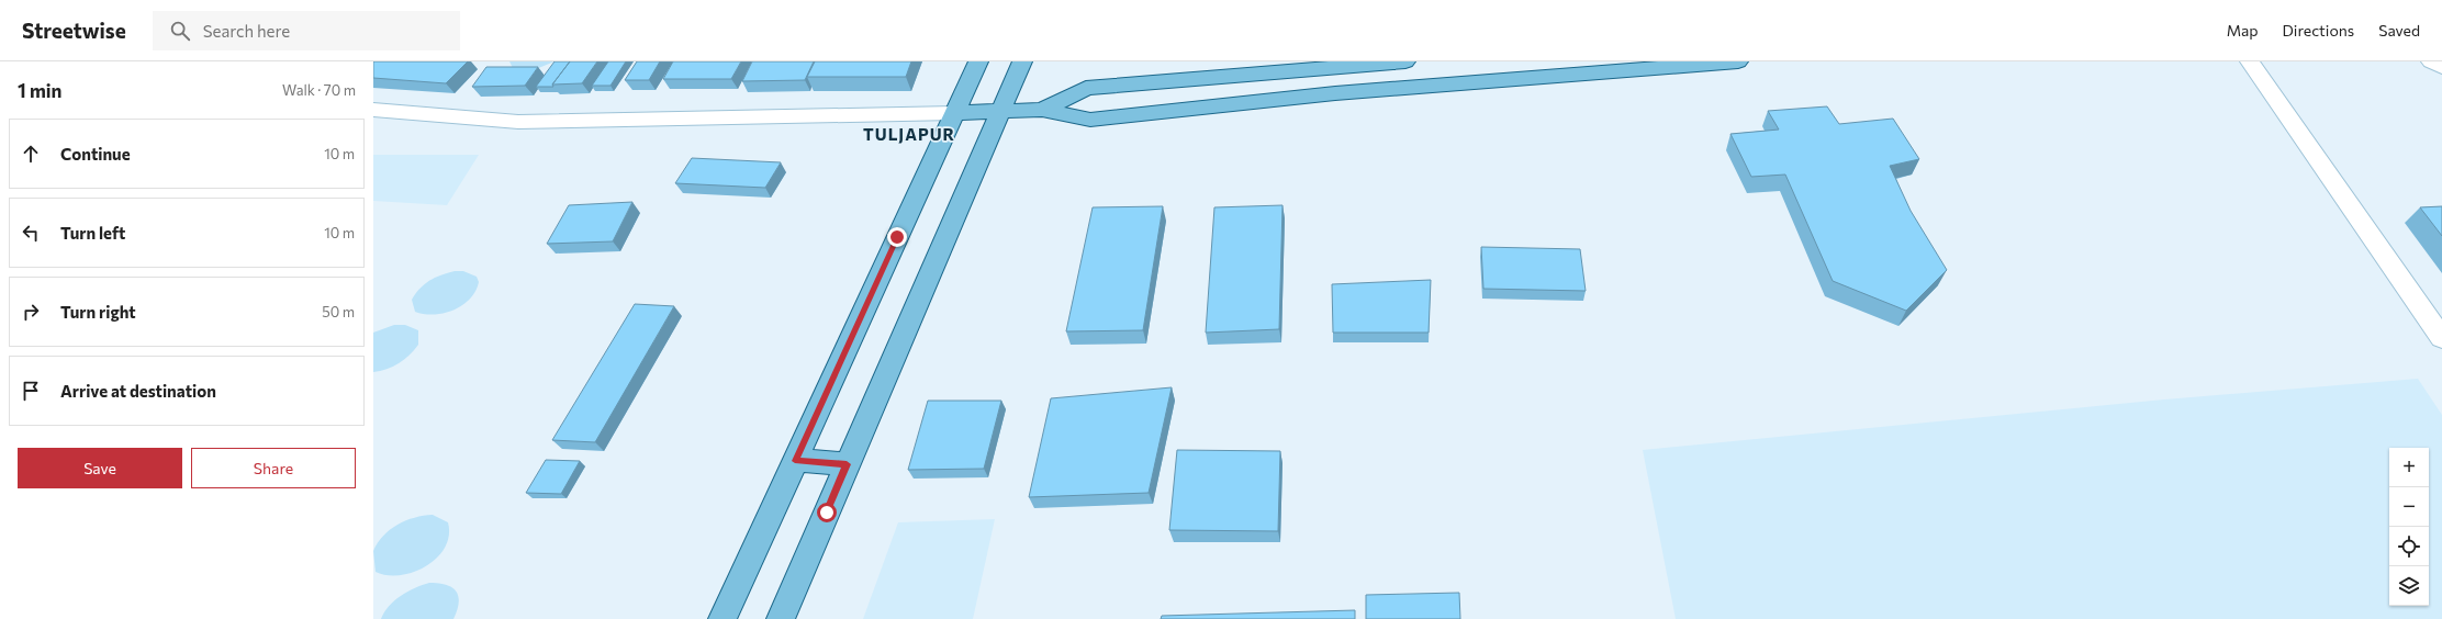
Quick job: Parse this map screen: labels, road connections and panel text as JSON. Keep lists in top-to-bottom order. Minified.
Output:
{"districts":["TULJAPUR"],"page":{"header":"Streetwise","search":"Search here","nav":["Map","Directions","Saved"],"heading":["1 min","Walk · 70 m"],"list":[["Continue","10 m"],["Turn left","10 m"],["Turn right","50 m"],"Arrive at destination"],"buttons":["Save","Share"],"map_buttons":["+","−"]}}
